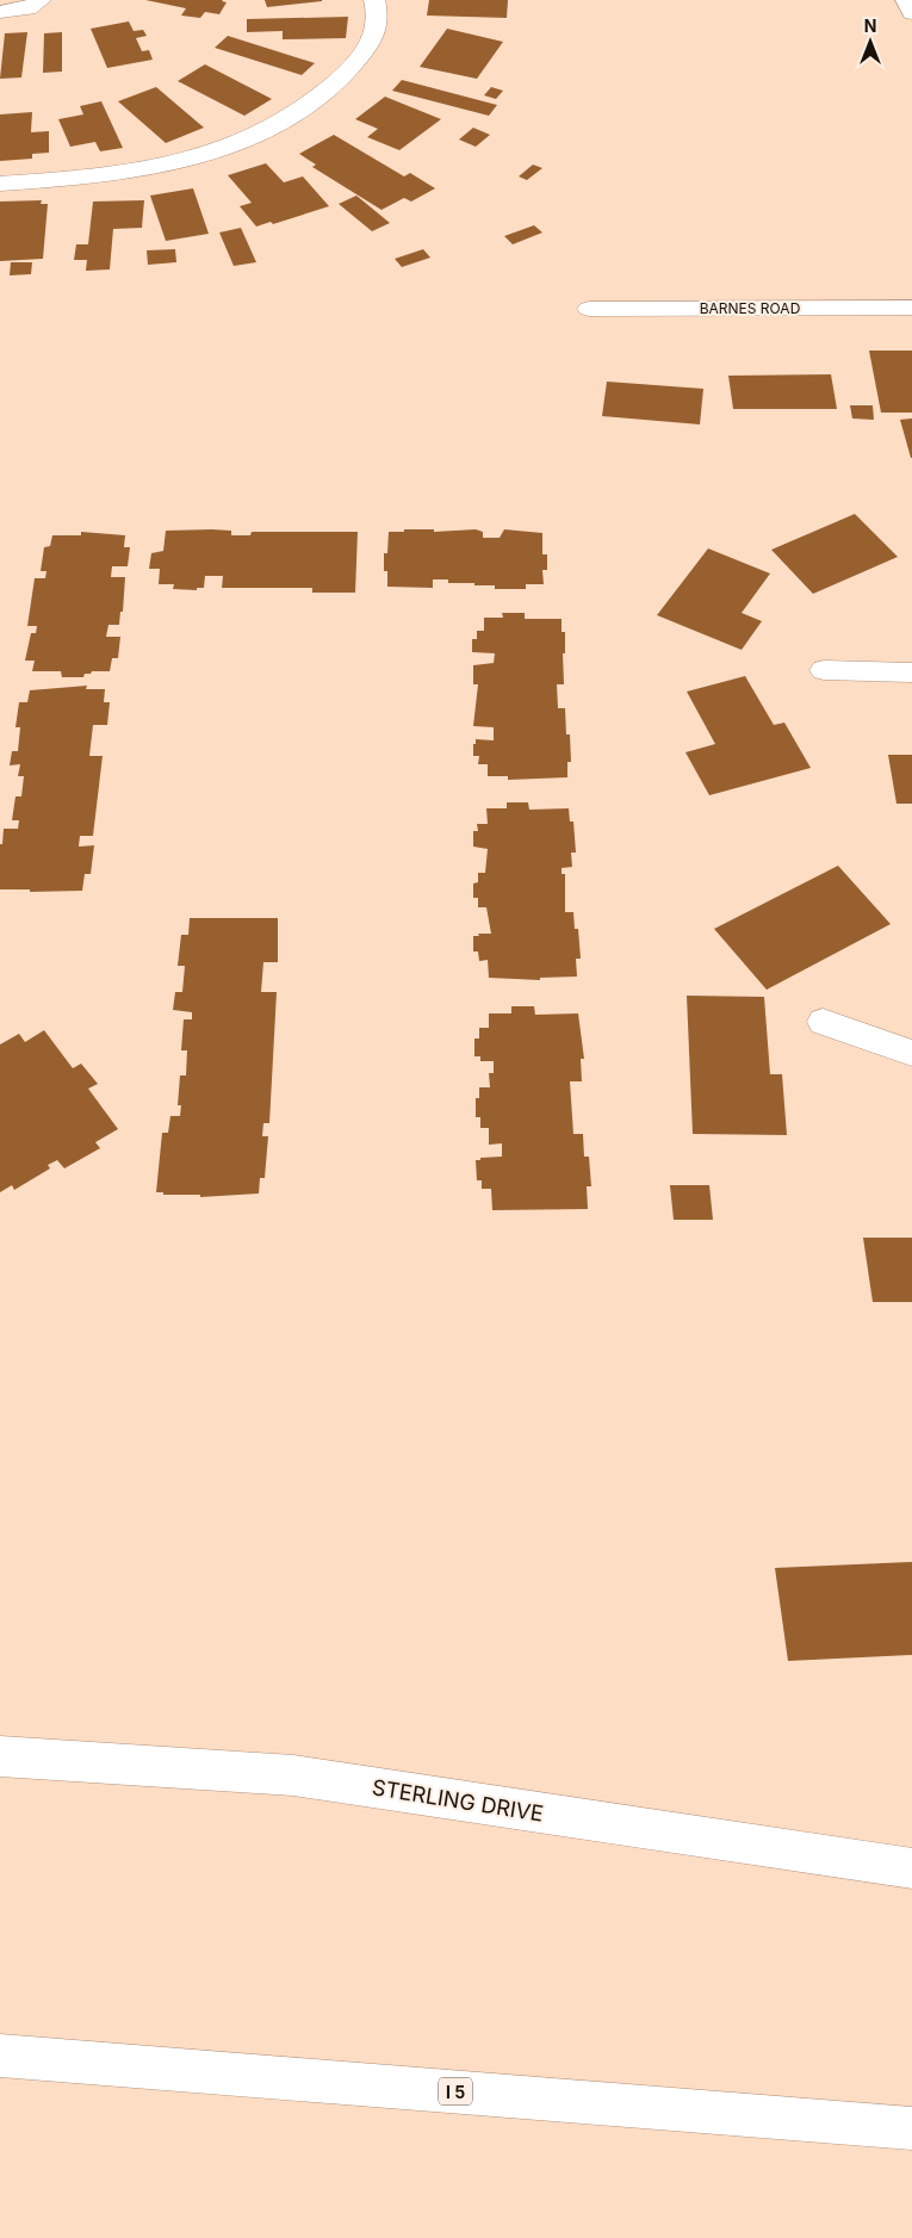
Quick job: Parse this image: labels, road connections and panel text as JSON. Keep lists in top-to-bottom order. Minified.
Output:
{"streets":{"main road":["BARNES ROAD","STERLING DRIVE","I 5"]},"north":"top"}
